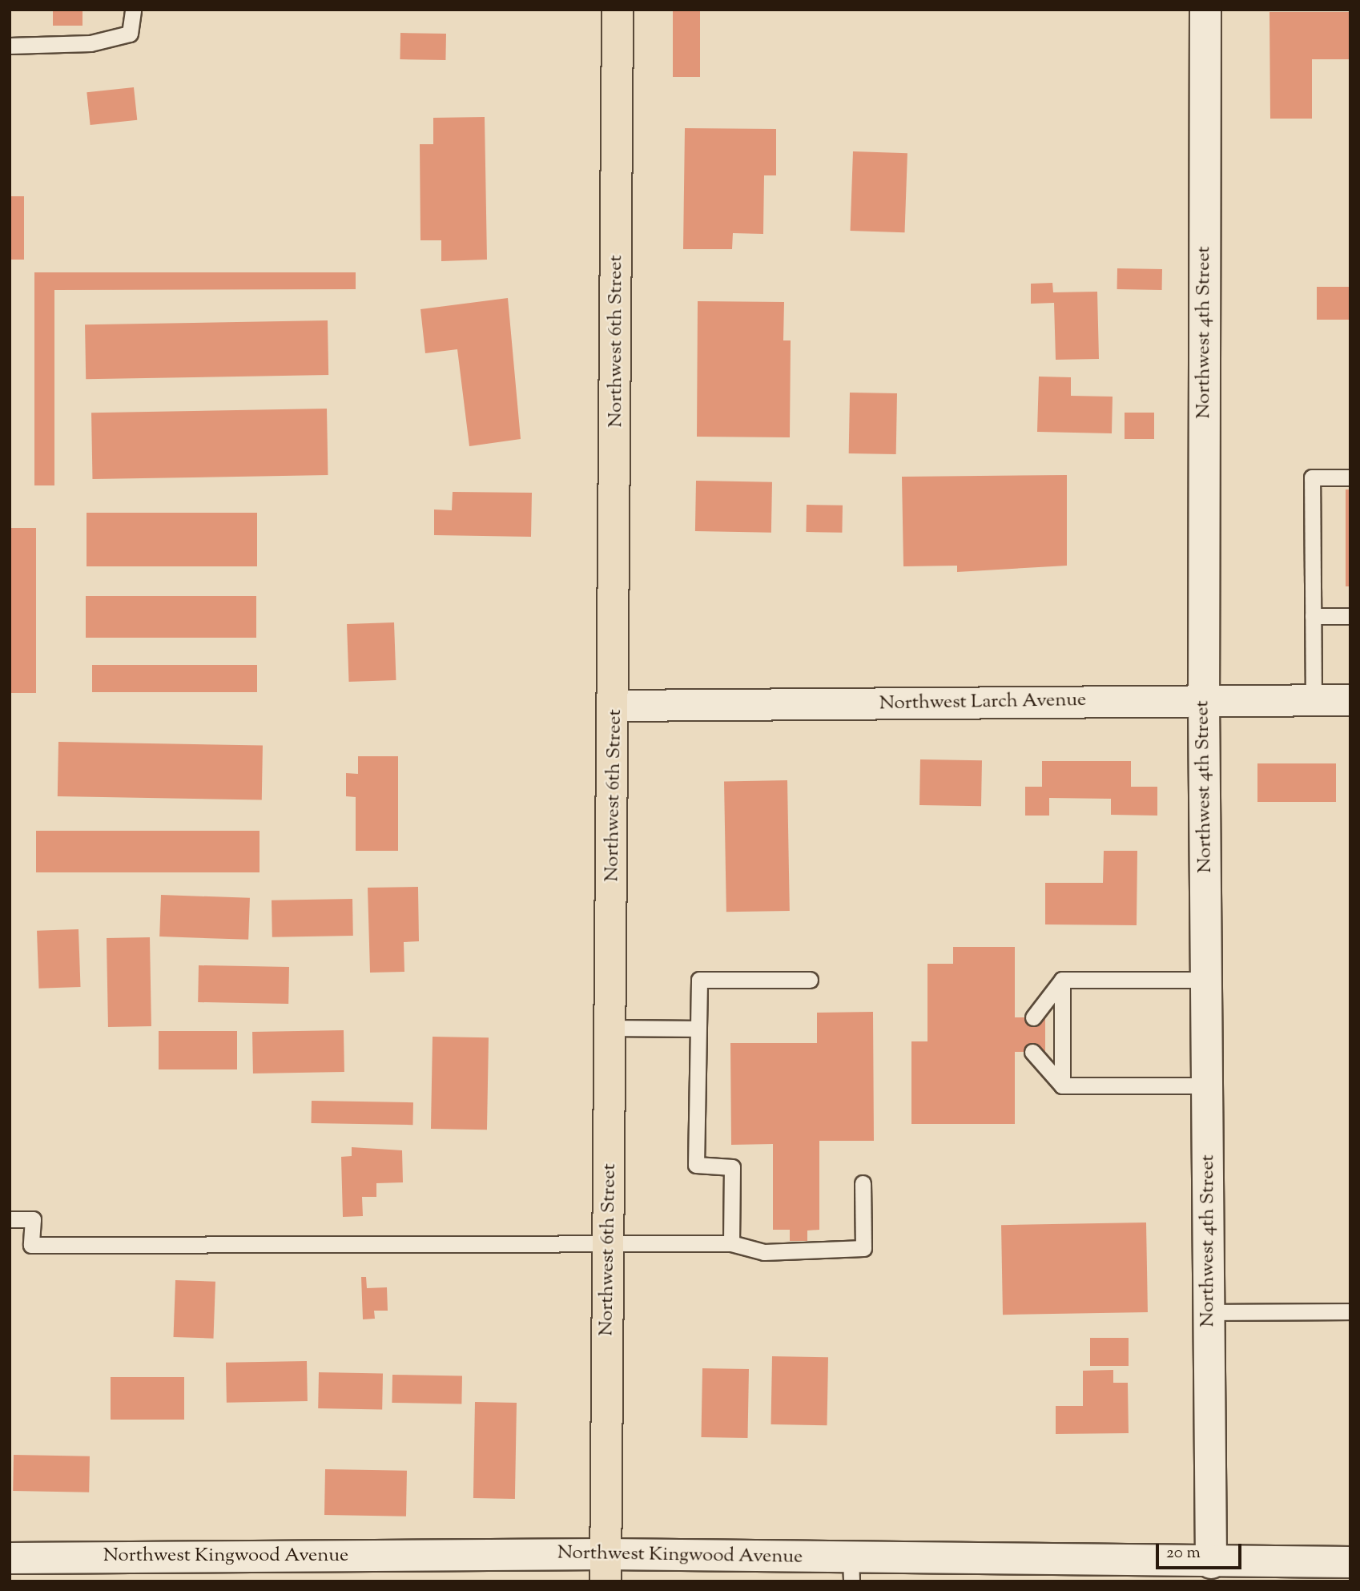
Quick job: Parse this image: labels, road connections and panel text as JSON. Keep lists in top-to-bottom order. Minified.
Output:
{"streets":{"main road":["Northwest 6th Street"],"street":["Northwest 4th Street","Northwest Larch Avenue","Northwest Kingwood Avenue"]},"crossings":[["Northwest 4th Street","Northwest Larch Avenue"],["Northwest 4th Street","Northwest Kingwood Avenue"],["Northwest 6th Street","Northwest Larch Avenue"],["Northwest 6th Street","Northwest Kingwood Avenue"]],"scale_bar":"20 m"}
